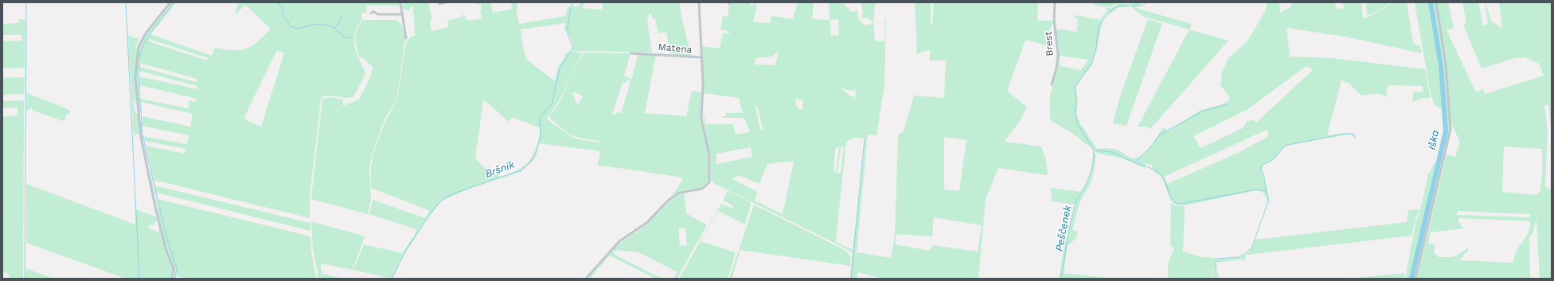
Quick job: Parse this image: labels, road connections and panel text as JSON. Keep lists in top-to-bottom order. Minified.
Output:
{"streets":{"street":["Brest","Matena"]},"water":["Iška","Bršnik","Peščenek"]}
